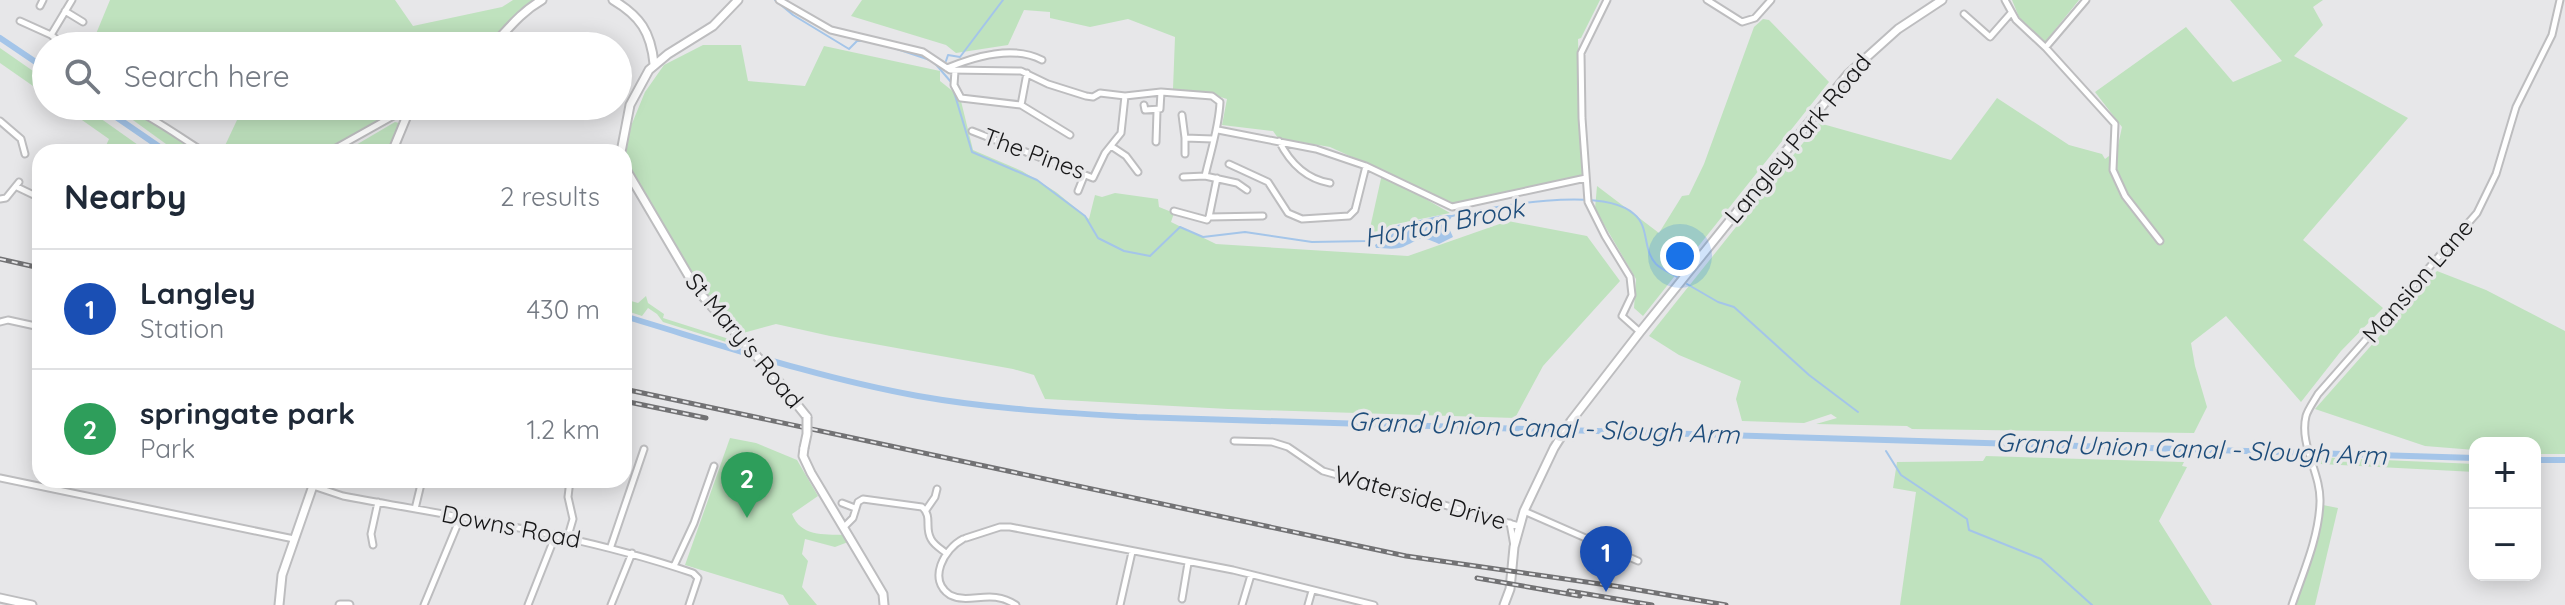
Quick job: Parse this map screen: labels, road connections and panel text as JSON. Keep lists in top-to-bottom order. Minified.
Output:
{"streets":{"street":["Langley Park Road","The Pines","Mansion Lane","St Mary's Road","Waterside Drive","Downs Road"]},"crossings":[["Langley Park Road","Waterside Drive"]],"water":["Horton Brook","Grand Union Canal - Slough Arm"],"page":{"search":"Search here","heading":["Nearby","2 results"],"list":[{"mark":"1","name":"Langley","note":"Station","value":"430 m"},{"mark":"2","name":"springate park","note":"Park","value":"1.2 km"}],"map_buttons":["+","−"],"pins":["2","1"]}}
